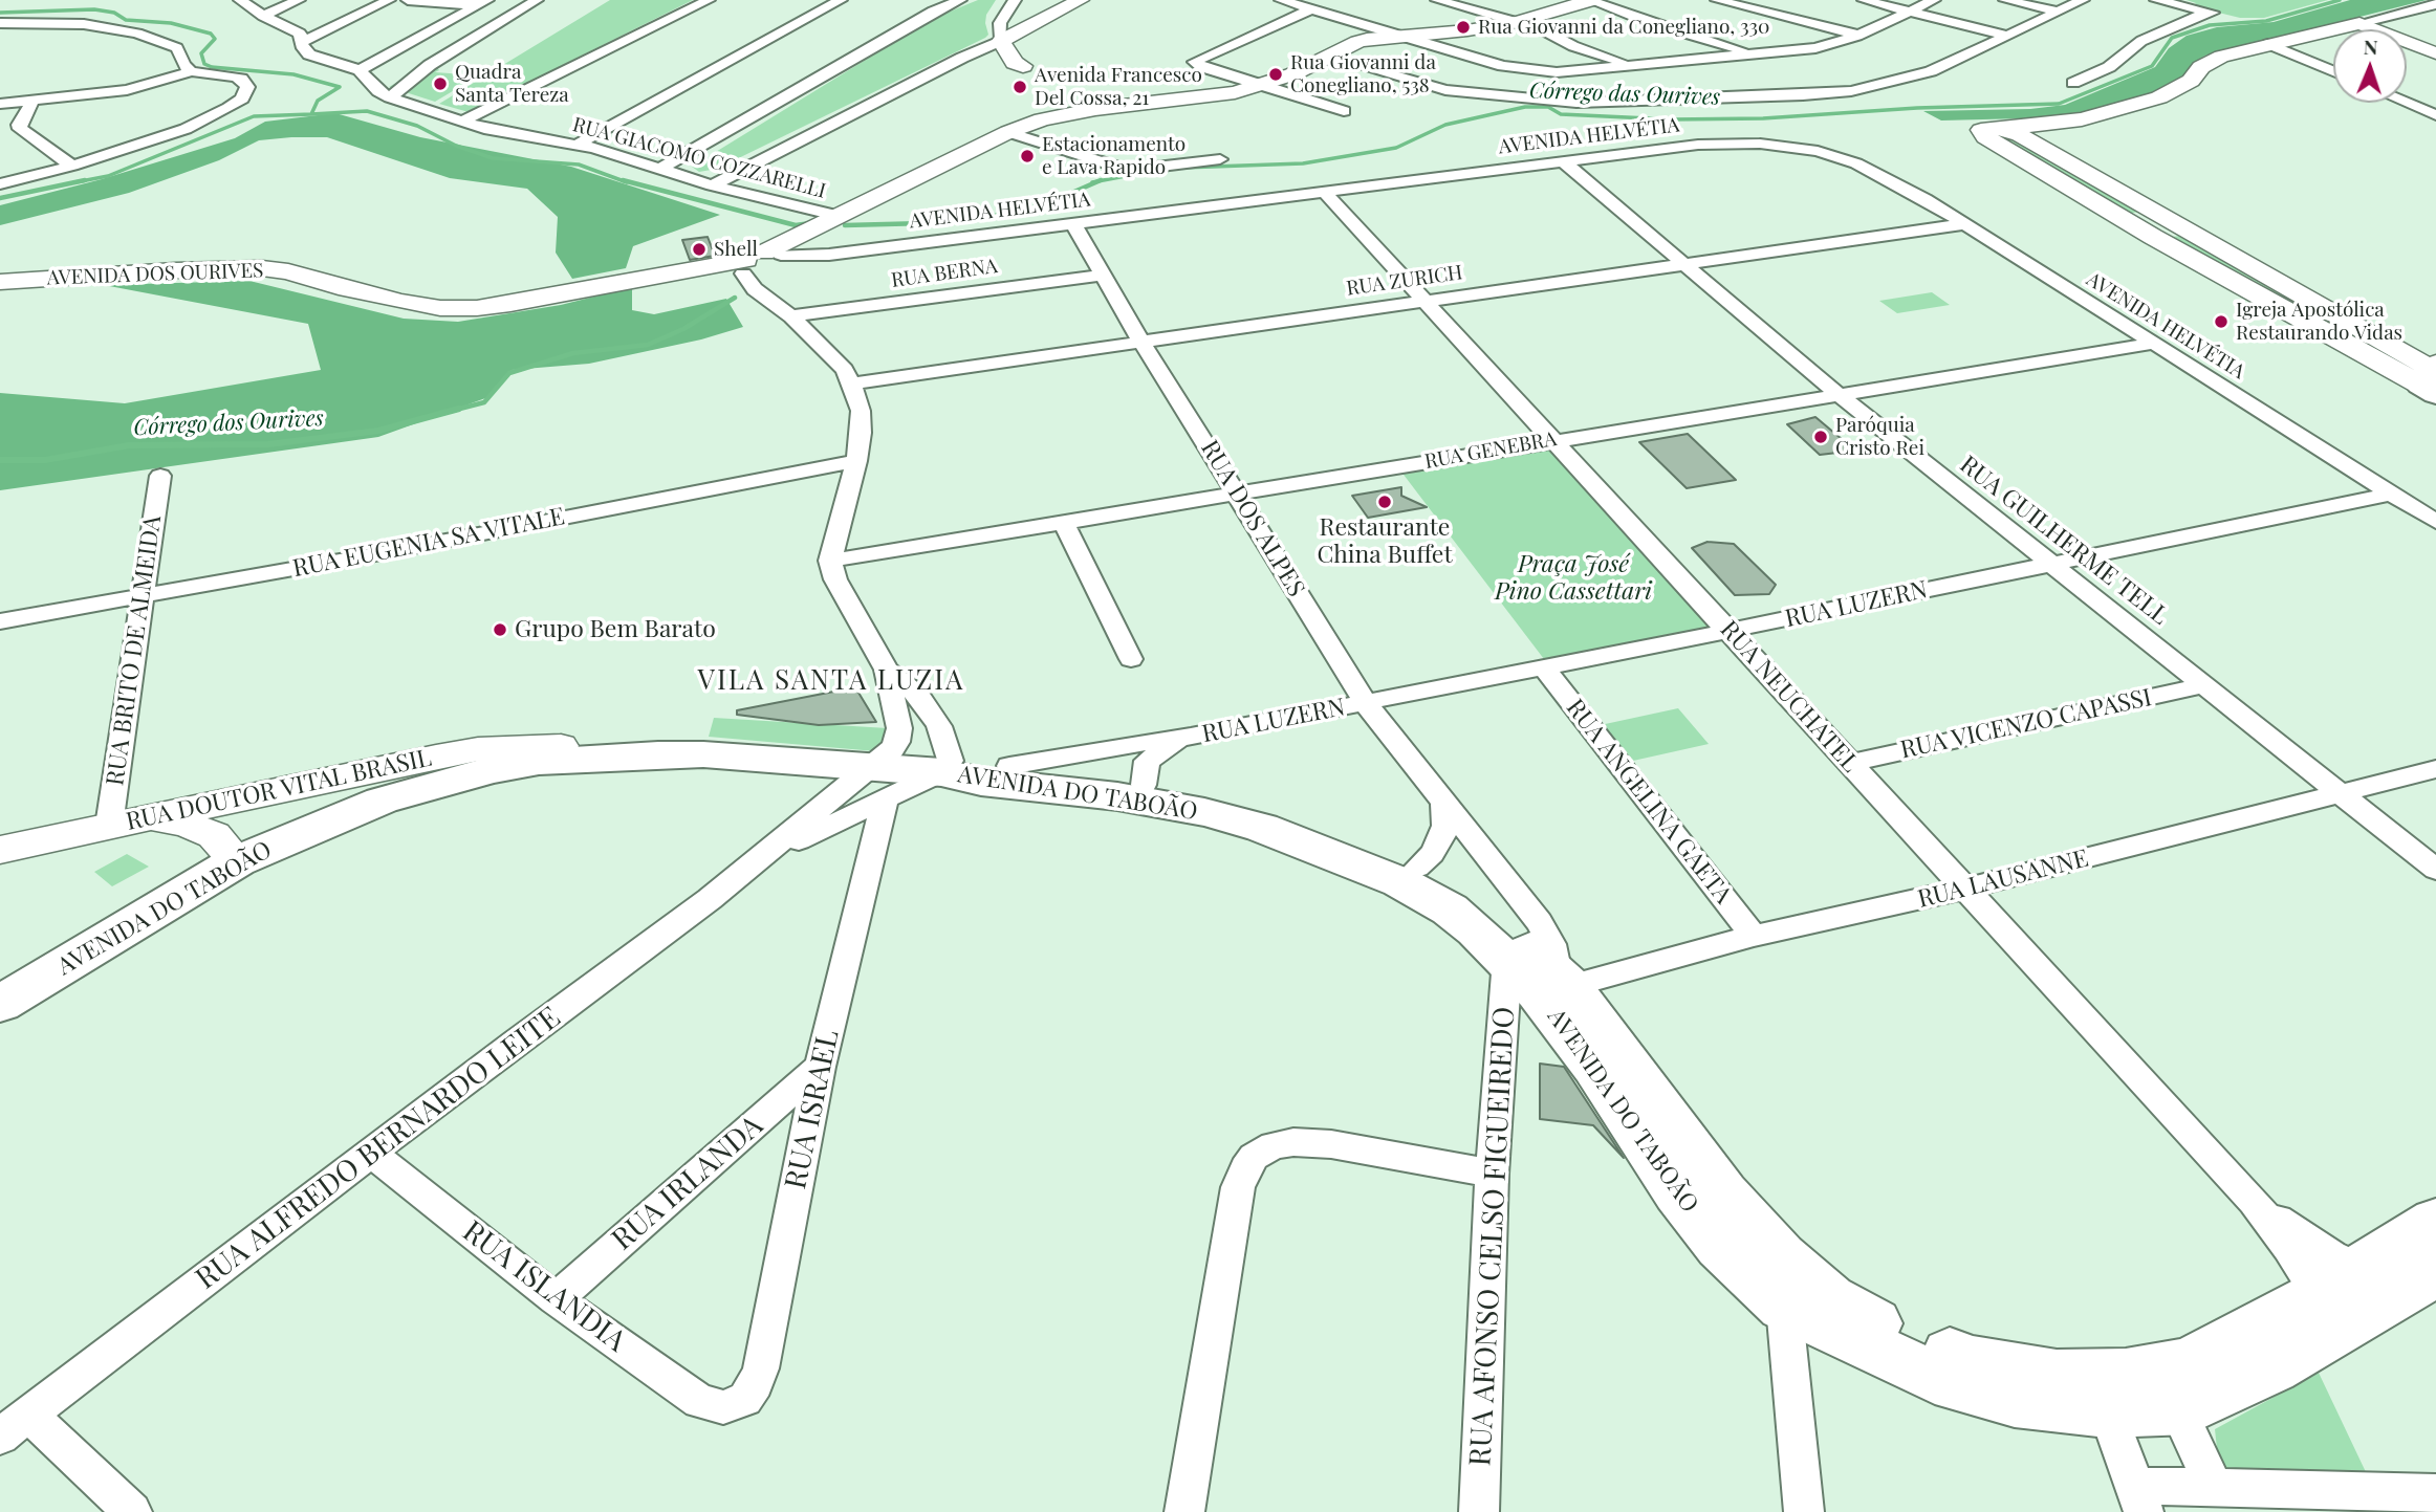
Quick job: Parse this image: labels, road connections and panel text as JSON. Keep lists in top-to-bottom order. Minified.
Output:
{"streets":{"main road":["AVENIDA DO TABOÃO"],"street":["AVENIDA HELVÉTIA","RUA GIACOMO COZZARELLI","RUA BERNA","AVENIDA DOS OURIVES","RUA ZURICH","RUA GENEBRA","RUA DOS ALPES","RUA GUILHERME TELL","RUA EUGENIA SA VITALE","RUA LUZERN","RUA BRITO DE ALMEIDA","RUA NEUCHATEL","RUA VICENZO CAPASSI","RUA DOUTOR VITAL BRASIL","RUA ANGELINA GAETA","RUA LAUSANNE","RUA ISRAEL","RUA ALFREDO BERNARDO LEITE","RUA IRLANDA","RUA AFONSO CELSO FIGUEIREDO","RUA ISLANDIA"]},"crossings":[["AVENIDA HELVÉTIA","AVENIDA DOS OURIVES"],["AVENIDA HELVÉTIA","RUA ZURICH"],["AVENIDA HELVÉTIA","RUA GENEBRA"],["AVENIDA HELVÉTIA","RUA DOS ALPES"],["AVENIDA HELVÉTIA","RUA GUILHERME TELL"],["AVENIDA HELVÉTIA","RUA LUZERN"],["AVENIDA HELVÉTIA","RUA NEUCHATEL"],["RUA BERNA","RUA DOS ALPES"],["RUA ZURICH","RUA DOS ALPES"],["RUA ZURICH","RUA GUILHERME TELL"],["RUA ZURICH","RUA NEUCHATEL"],["RUA GENEBRA","RUA DOS ALPES"],["RUA GENEBRA","RUA GUILHERME TELL"],["RUA GENEBRA","RUA NEUCHATEL"],["RUA DOS ALPES","RUA LUZERN"],["RUA DOS ALPES","AVENIDA DO TABOÃO"],["RUA DOS ALPES","RUA LAUSANNE"],["RUA GUILHERME TELL","RUA LUZERN"],["RUA GUILHERME TELL","RUA VICENZO CAPASSI"],["RUA GUILHERME TELL","RUA LAUSANNE"],["RUA EUGENIA SA VITALE","RUA BRITO DE ALMEIDA"],["RUA LUZERN","RUA NEUCHATEL"],["RUA LUZERN","AVENIDA DO TABOÃO"],["RUA LUZERN","RUA ANGELINA GAETA"],["RUA BRITO DE ALMEIDA","RUA DOUTOR VITAL BRASIL"],["RUA NEUCHATEL","RUA VICENZO CAPASSI"],["RUA NEUCHATEL","AVENIDA DO TABOÃO"],["RUA NEUCHATEL","RUA LAUSANNE"],["RUA DOUTOR VITAL BRASIL","AVENIDA DO TABOÃO"],["AVENIDA DO TABOÃO","RUA LAUSANNE"],["AVENIDA DO TABOÃO","RUA ISRAEL"],["AVENIDA DO TABOÃO","RUA ALFREDO BERNARDO LEITE"],["AVENIDA DO TABOÃO","RUA AFONSO CELSO FIGUEIREDO"],["RUA ANGELINA GAETA","RUA LAUSANNE"],["RUA ISRAEL","RUA ALFREDO BERNARDO LEITE"],["RUA ISRAEL","RUA IRLANDA"],["RUA ISRAEL","RUA ISLANDIA"],["RUA ALFREDO BERNARDO LEITE","RUA ISLANDIA"],["RUA IRLANDA","RUA ISLANDIA"]],"districts":["VILA SANTA LUZIA"],"water":["Córrego das Ourives","Córrego dos Ourives"],"parks":["Praça José Pino Cassettari"],"places":["Rua Giovanni da Conegliano, 330","Rua Giovanni da Conegliano, 538","Quadra Santa Tereza","Avenida Francesco Del Cossa, 21","Estacionamento e Lava Rapido","Shell","Igreja Apostólica Restaurando Vidas","Paróquia Cristo Rei","Restaurante China Buffet","Grupo Bem Barato"],"north":"top"}
